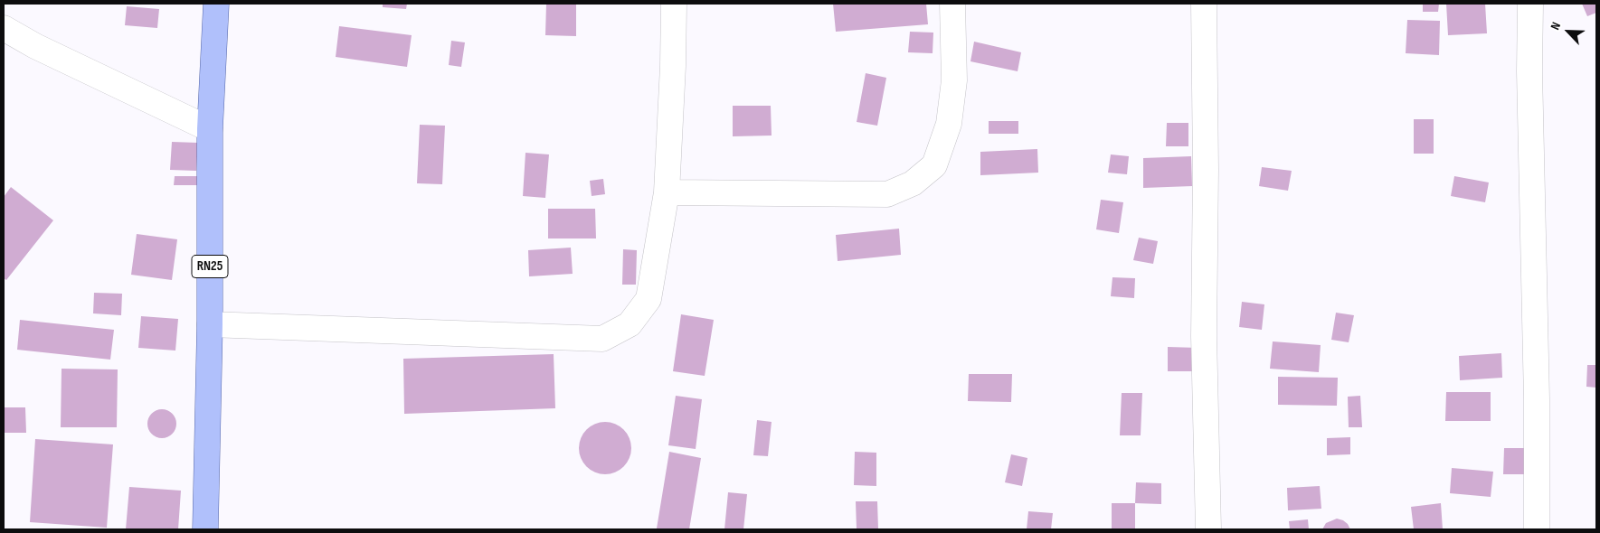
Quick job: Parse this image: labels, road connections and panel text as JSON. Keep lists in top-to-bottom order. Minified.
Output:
{"streets":{"main road":["RN25"]},"north":"top left"}
